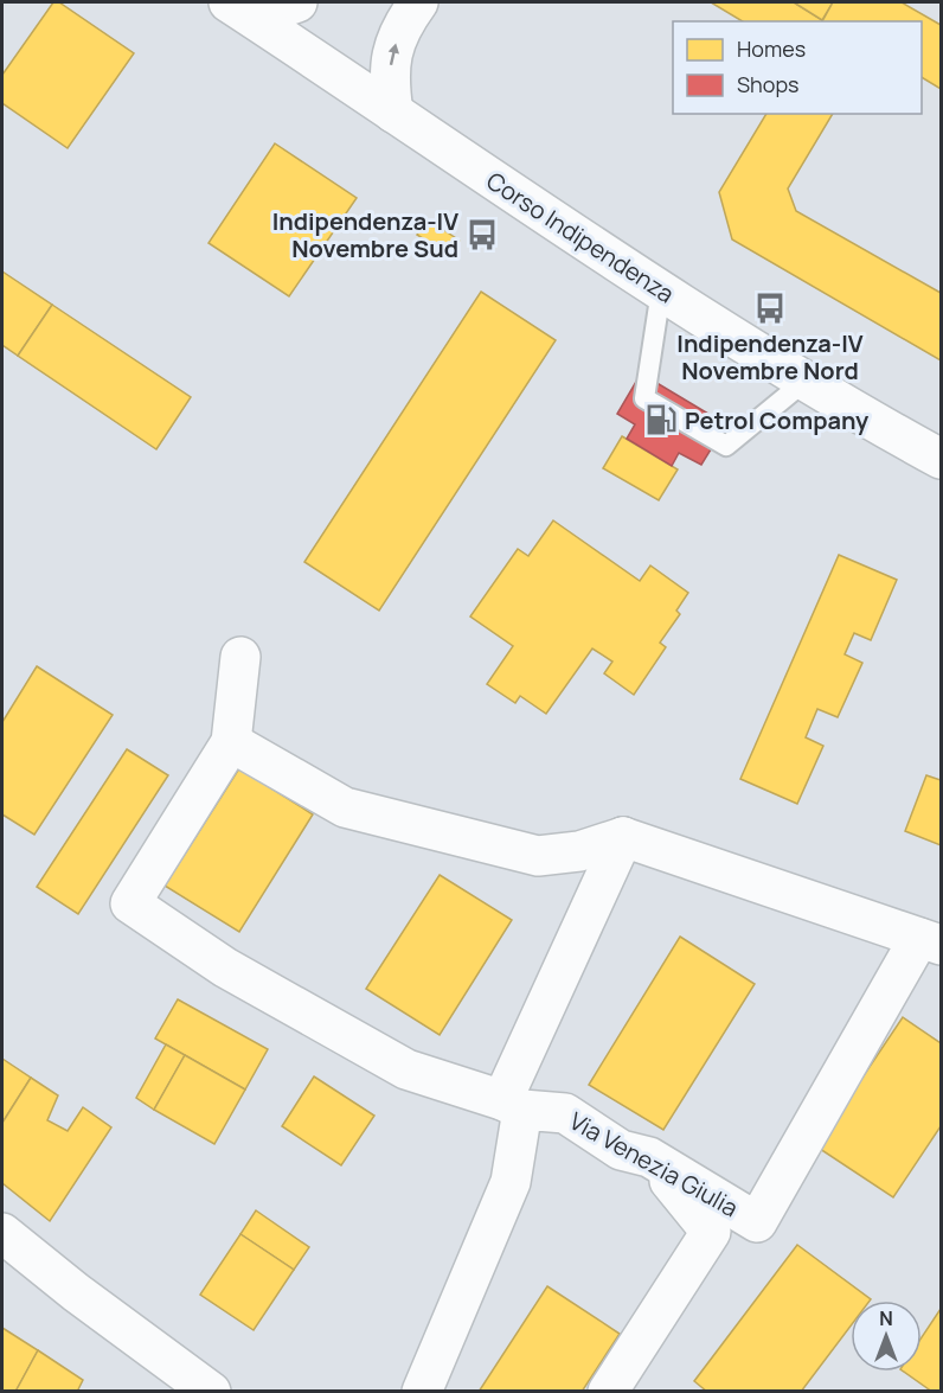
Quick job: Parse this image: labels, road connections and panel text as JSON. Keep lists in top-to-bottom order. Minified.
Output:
{"streets":{"street":["Corso Indipendenza","Via Venezia Giulia"]},"places":{"bus stop":["Indipendenza-IV Novembre Sud","Indipendenza-IV Novembre Nord"],"fuel station":["Petrol Company"]},"legend":["Homes","Shops"],"north":"top"}
